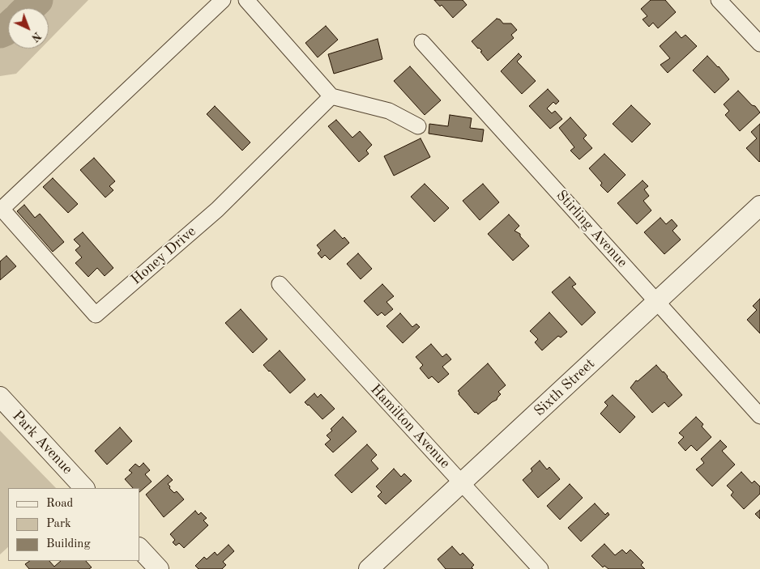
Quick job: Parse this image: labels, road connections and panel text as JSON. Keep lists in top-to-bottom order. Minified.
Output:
{"streets":{"street":["Stirling Avenue","Honey Drive","Sixth Street","Hamilton Avenue","Park Avenue"]},"crossings":[["Stirling Avenue","Sixth Street"],["Sixth Street","Hamilton Avenue"]],"legend":["Road","Park","Building"],"north":"bottom right"}
